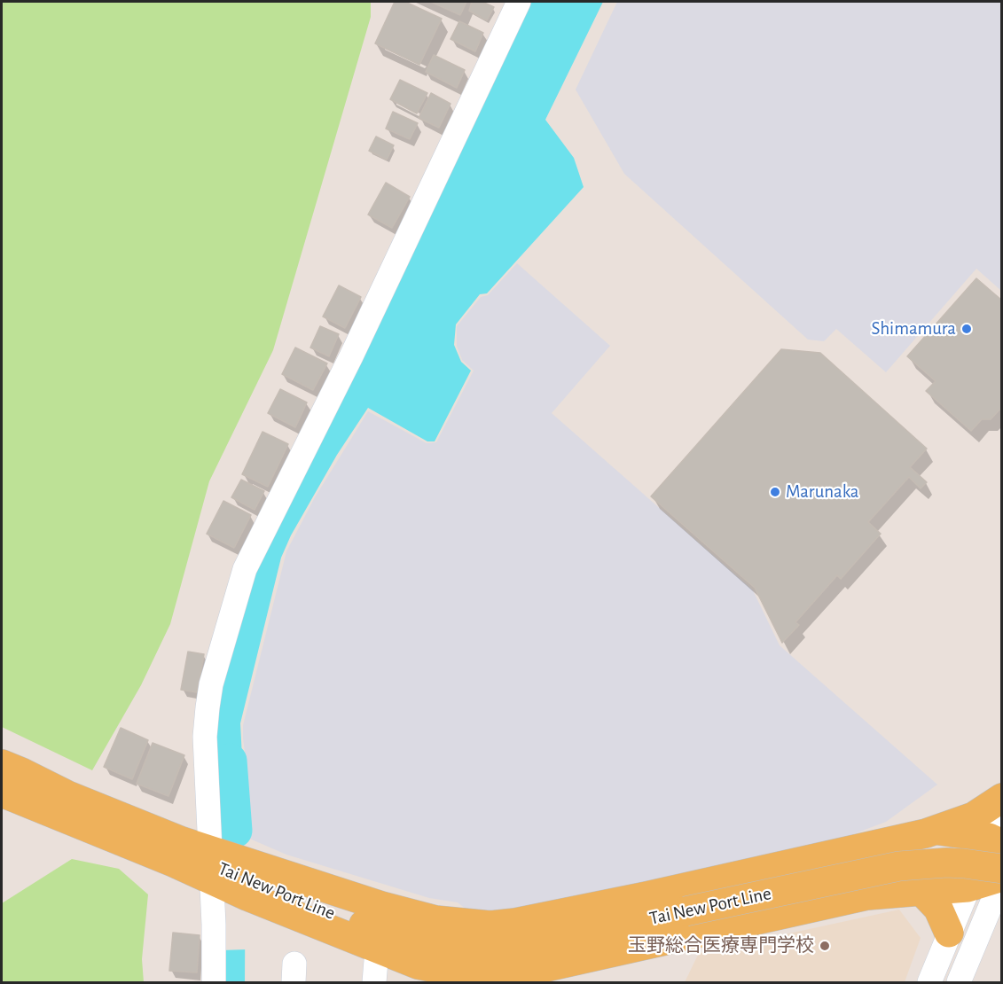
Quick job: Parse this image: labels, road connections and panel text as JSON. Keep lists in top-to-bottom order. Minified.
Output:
{"streets":{"main road":["Tai New Port Line"]},"places":["Shimamura","Marunaka","玉野総合医療専門学校"]}
